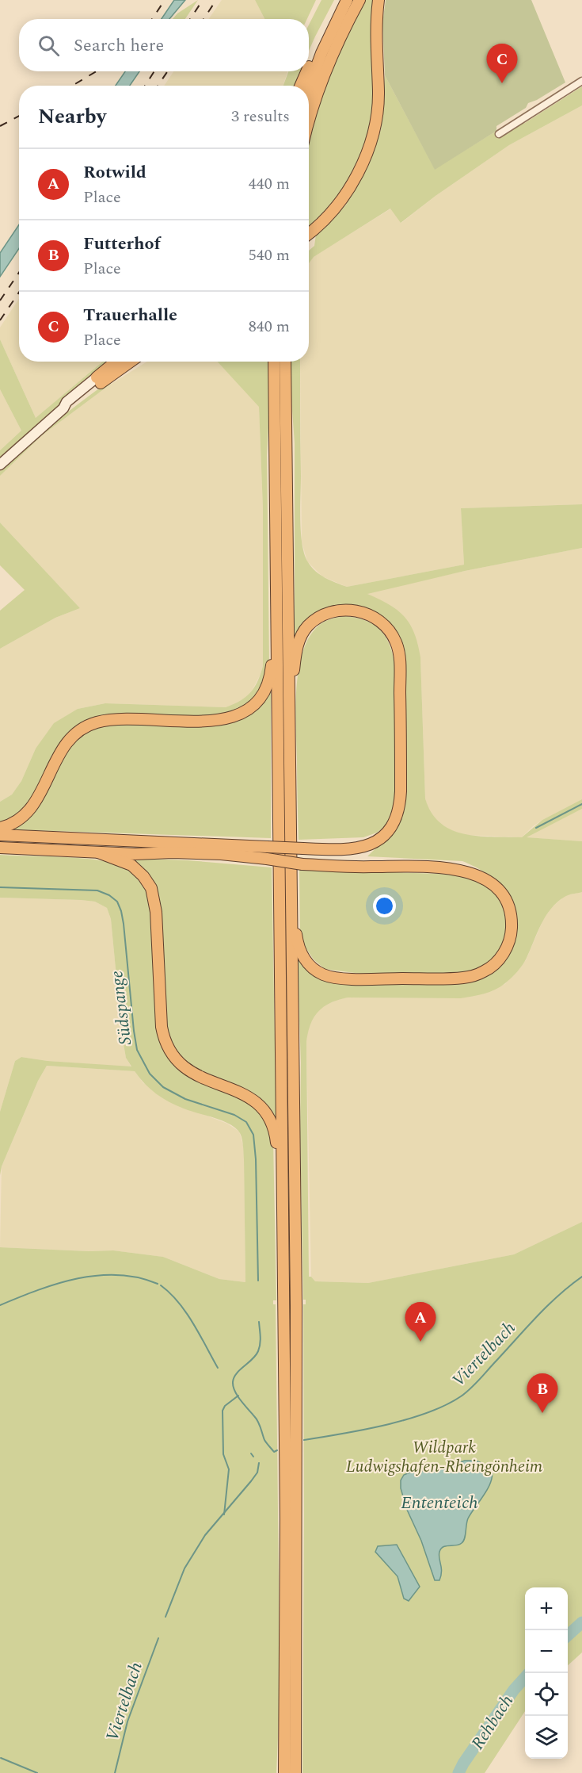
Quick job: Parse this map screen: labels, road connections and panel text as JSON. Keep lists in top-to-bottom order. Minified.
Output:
{"water":["Südspange","Viertelbach","Ententeich","Rehbach"],"parks":["Wildpark Ludwigshafen-Rheingönheim"],"page":{"search":"Search here","pins":["C","A","B"],"heading":["Nearby","3 results"],"list":[{"mark":"A","name":"Rotwild","note":"Place","value":"440 m"},{"mark":"B","name":"Futterhof","note":"Place","value":"540 m"},{"mark":"C","name":"Trauerhalle","note":"Place","value":"840 m"}],"map_buttons":["+","−"]}}
